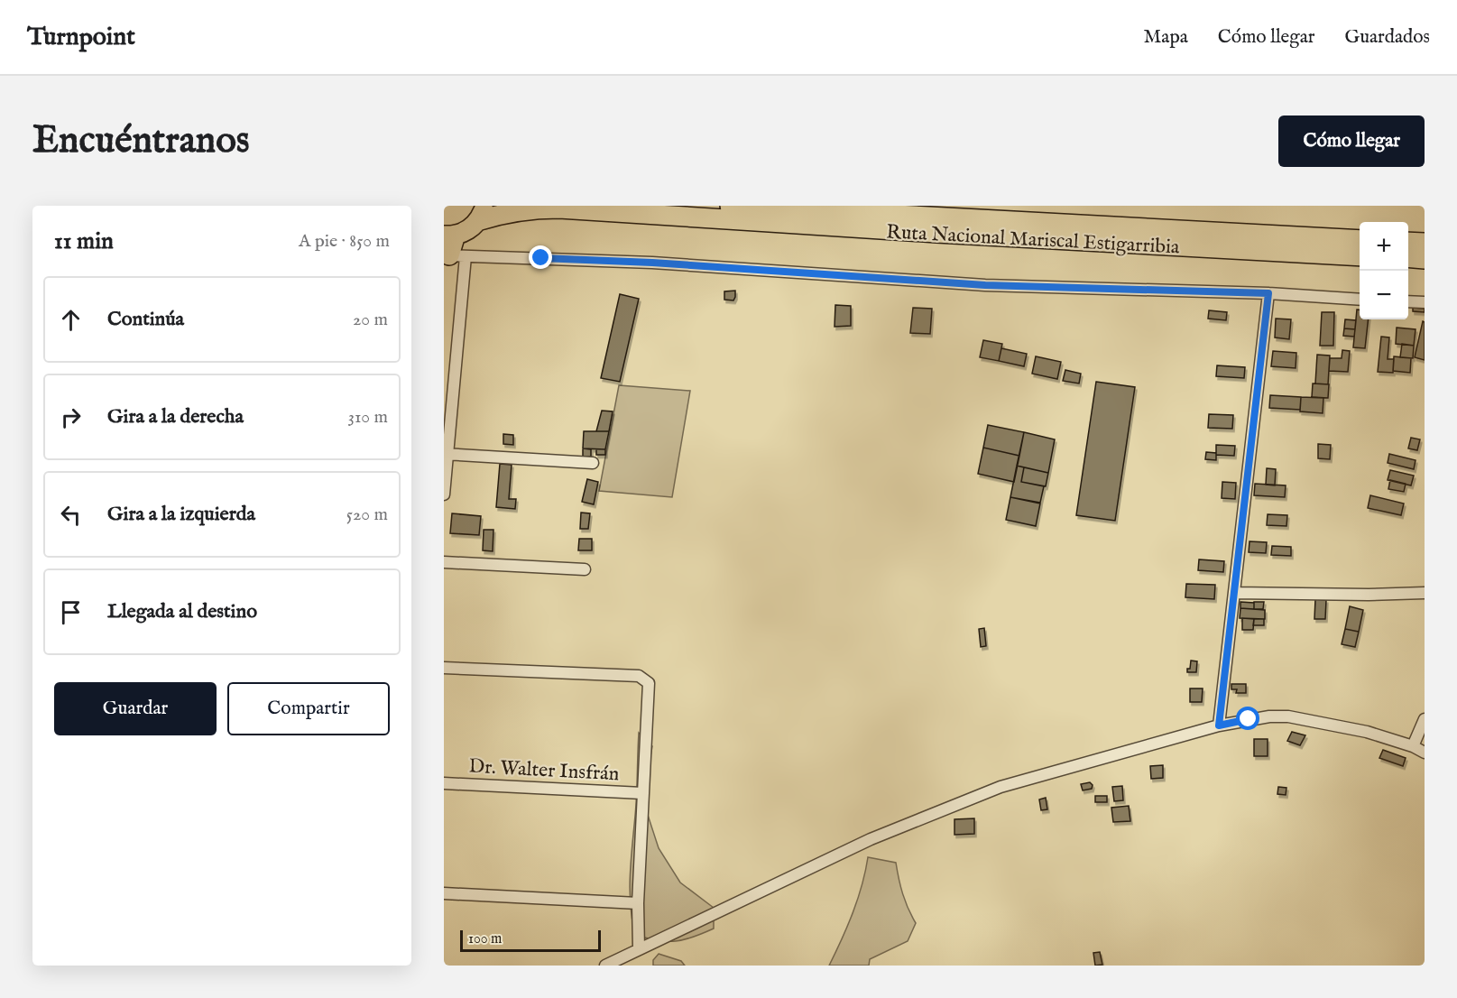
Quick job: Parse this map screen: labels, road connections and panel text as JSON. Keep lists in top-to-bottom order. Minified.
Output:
{"streets":{"highway":["Ruta Nacional Mariscal Estigarribia"],"street":["Dr. Walter Insfrán"]},"scale_bar":"100 m","page":{"header":"Turnpoint","nav":["Mapa","Cómo llegar","Guardados"],"buttons":["Cómo llegar",["Guardar","Compartir"]],"title":"Encuéntranos","heading":["11 min","A pie · 850 m"],"map_buttons":["+","−"],"list":[["Continúa","20 m"],["Gira a la derecha","310 m"],["Gira a la izquierda","520 m"],"Llegada al destino"],"scale":"100 m"}}
